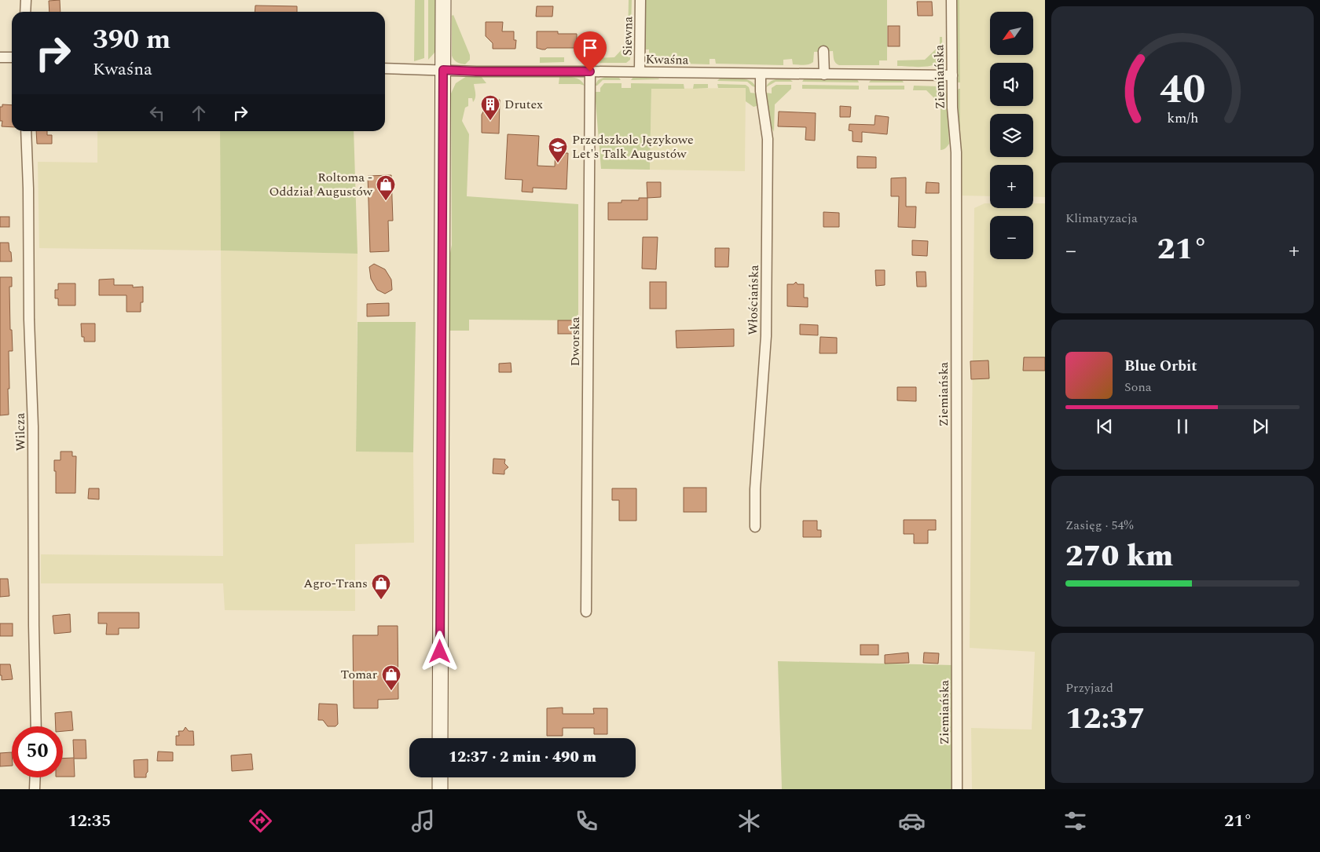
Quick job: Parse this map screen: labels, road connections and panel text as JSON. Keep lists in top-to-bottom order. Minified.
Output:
{"streets":{"street":["Siewna","Kwaśna","Ziemiańska","Włościańska","Dworska","Wilcza"]},"crossings":[["Siewna","Kwaśna"],["Kwaśna","Ziemiańska"],["Kwaśna","Włościańska"],["Kwaśna","Dworska"]],"places":{"building":["Drutex"],"school or university":["Przedszkole Językowe Let's Talk Augustów"],"shop":["Roltoma - Oddział Augustów","Agro-Trans","Tomar"]},"north":"bottom left","page":{"map_buttons":["+","−"],"turn":["390 m","Kwaśna"],"tile":["Klimatyzacja",["Zasięg · 54%","270 km"],["Przyjazd","12:37"]],"heat":["−","21°","+"],"song":["Blue Orbit","Sona"],"limit":"50","trip":"12:37 · 2 min · 490 m","tabs":["12:35","21°"],"gauge":["40","km/h"]}}
